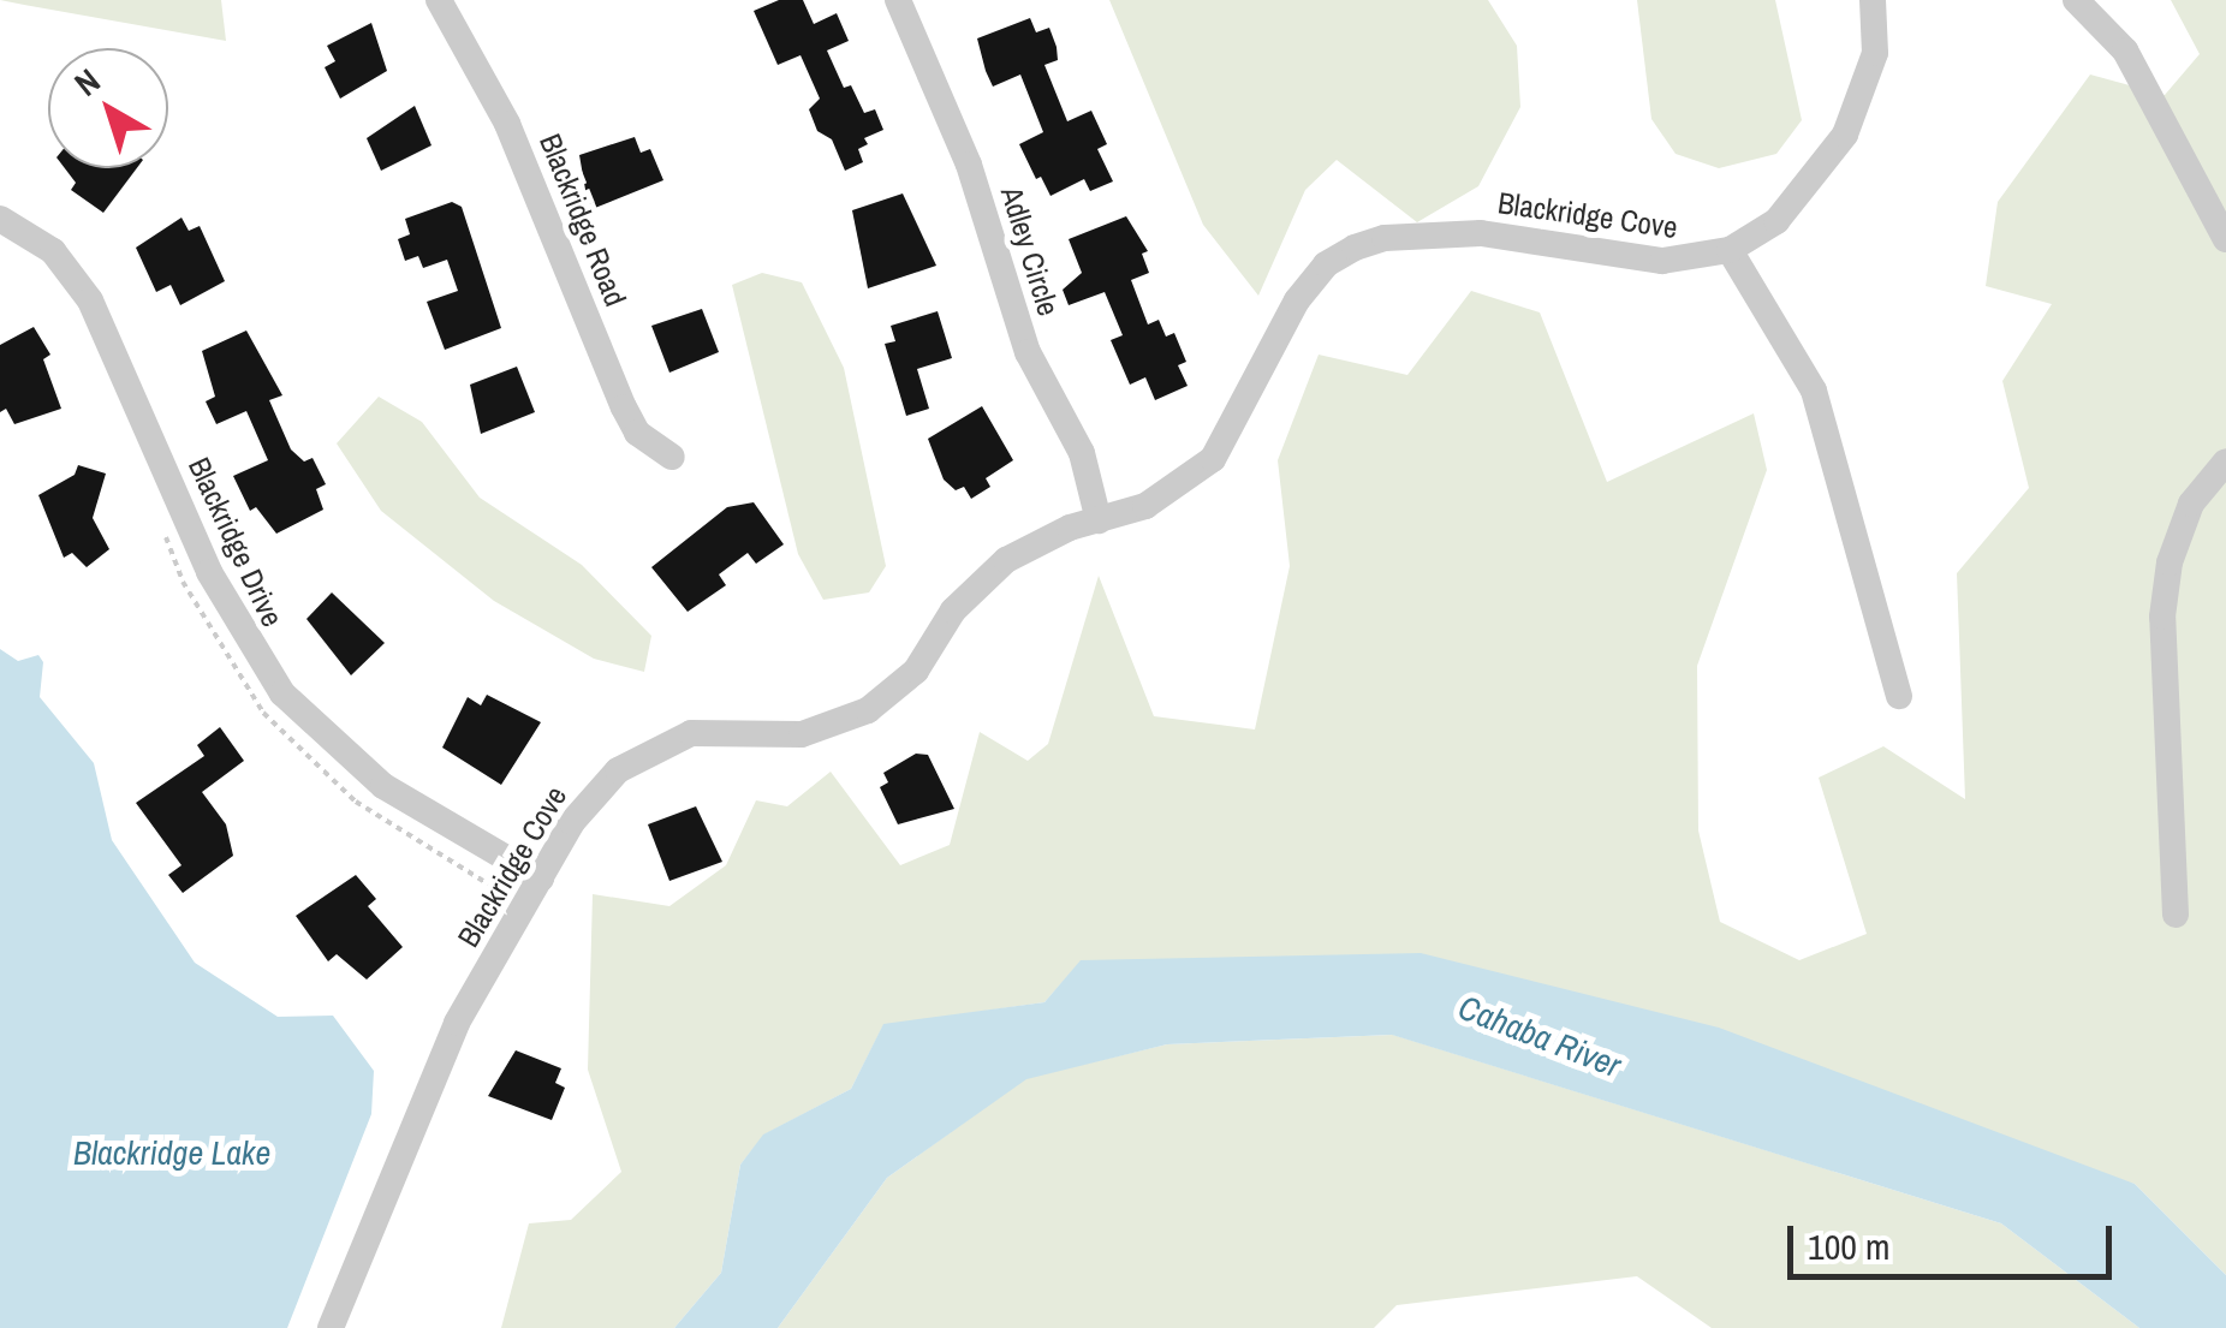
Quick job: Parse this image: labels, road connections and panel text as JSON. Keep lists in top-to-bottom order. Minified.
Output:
{"streets":{"street":["Blackridge Cove","Blackridge Road","Adley Circle","Blackridge Drive"]},"crossings":[["Blackridge Cove","Adley Circle"],["Blackridge Cove","Blackridge Drive"]],"water":["Cahaba River","Blackridge Lake"],"scale_bar":"100 m","north":"top left"}
